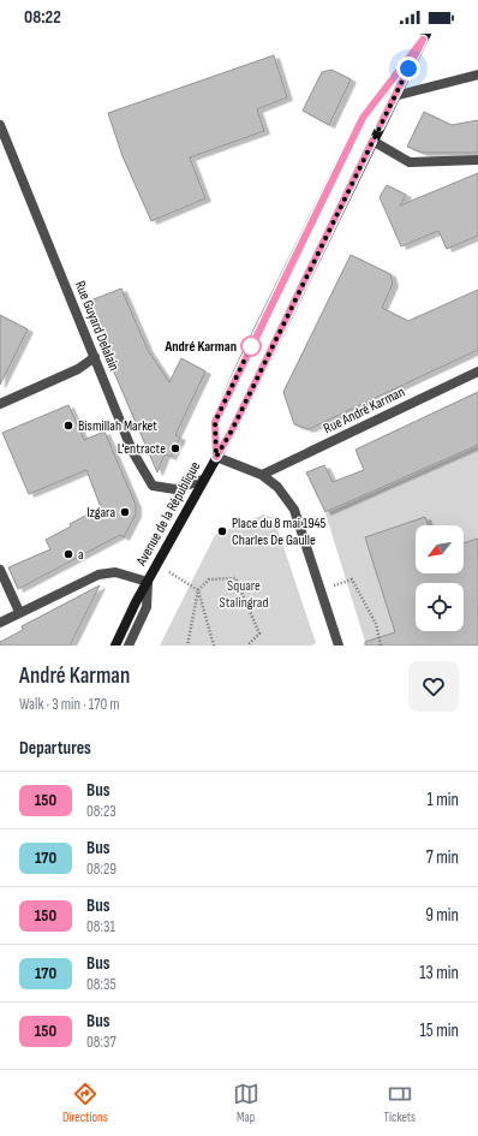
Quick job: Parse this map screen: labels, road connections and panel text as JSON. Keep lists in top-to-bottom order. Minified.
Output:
{"streets":{"main road":["Avenue de la République"],"street":["Rue Guyard Delalain","Rue André Karman"]},"crossings":[["Rue Guyard Delalain","Avenue de la République"]],"parks":["Square Stalingrad"],"places":["André Karman","Bismillah Market","L'entracte","Izgara","Place du 8 mai 1945 Charles De Gaulle","a"],"lines":["bus line 150"],"north":"bottom left","page":{"status":"08:22","heading":[["André Karman","Walk · 3 min · 170 m"],"Departures"],"list":[{"mark":"150","name":"Bus","note":"08:23","value":"1 min"},{"mark":"170","name":"Bus","note":"08:29","value":"7 min"},{"mark":"150","name":"Bus","note":"08:31","value":"9 min"},{"mark":"170","name":"Bus","note":"08:35","value":"13 min"},{"mark":"150","name":"Bus","note":"08:37","value":"15 min"}],"tabs":["Directions","Map","Tickets"]}}
